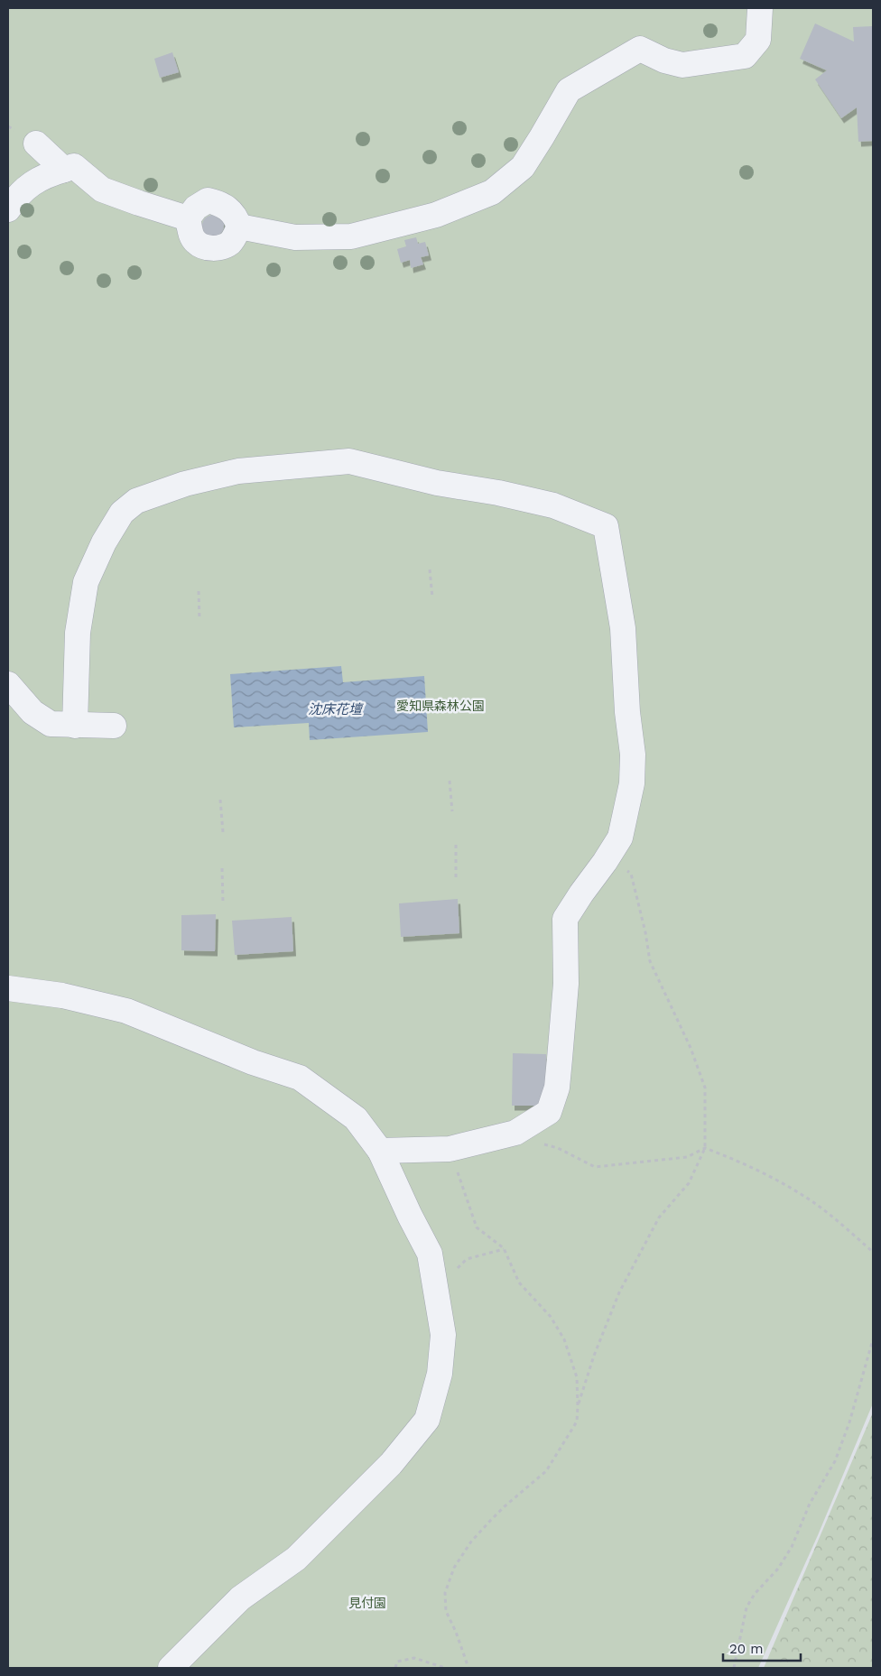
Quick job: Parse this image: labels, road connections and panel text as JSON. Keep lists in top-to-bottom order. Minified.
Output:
{"water":["沈床花壇"],"parks":["愛知県森林公園","見付園"],"scale_bar":"20 m"}
